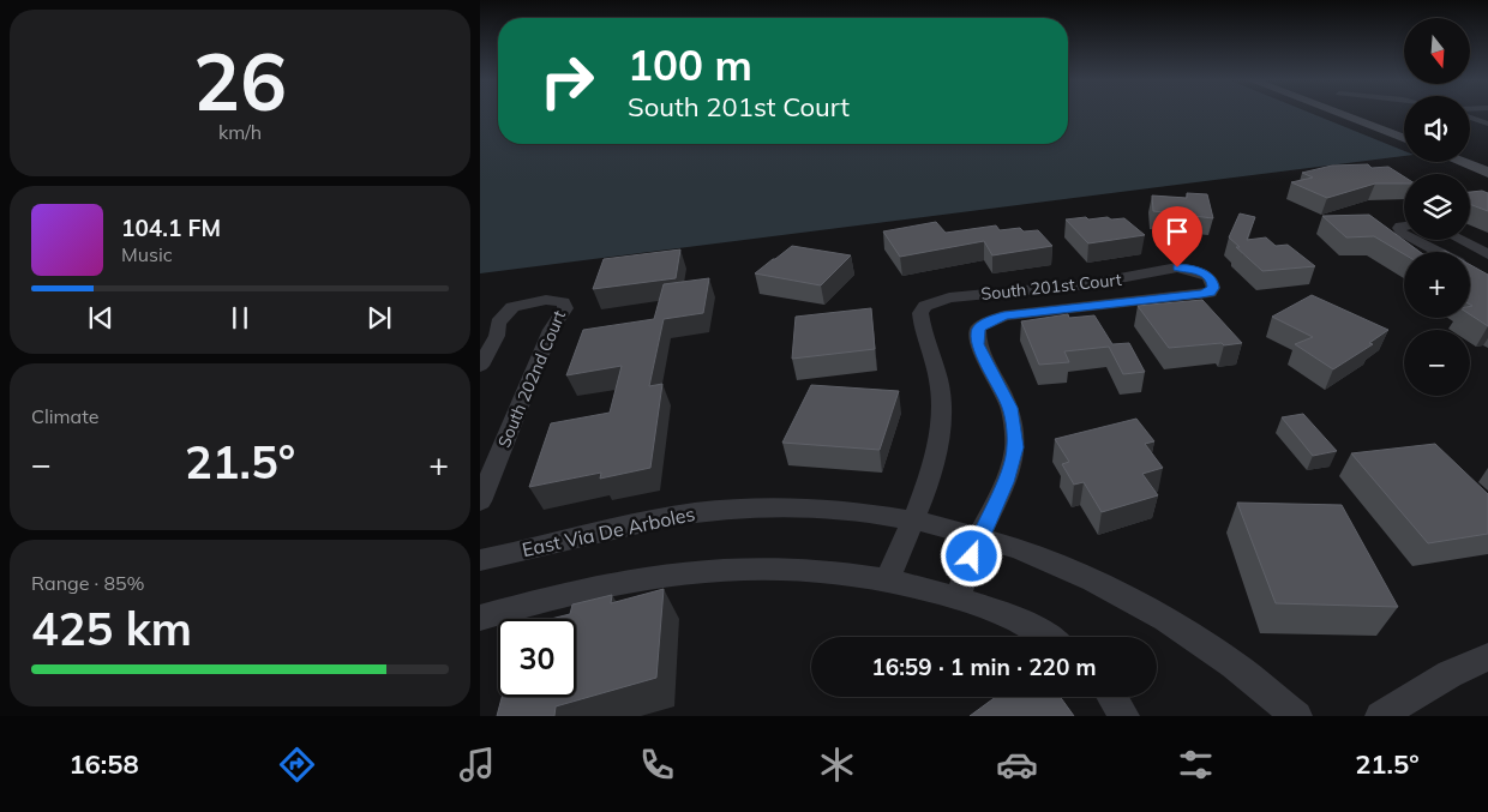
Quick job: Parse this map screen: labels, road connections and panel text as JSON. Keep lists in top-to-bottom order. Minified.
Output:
{"streets":{"street":["South 201st Court","South 202nd Court","East Via De Arboles"]},"crossings":[["South 201st Court","East Via De Arboles"]],"north":"bottom","page":{"tile":[["26","km/h"],"Climate",["Range · 85%","425 km"]],"map_buttons":["+","−"],"turn":["100 m","South 201st Court"],"song":["104.1 FM","Music"],"heat":["−","21.5°","+"],"limit":"30","trip":"16:59 · 1 min · 220 m","tabs":["16:58","21.5°"]}}
